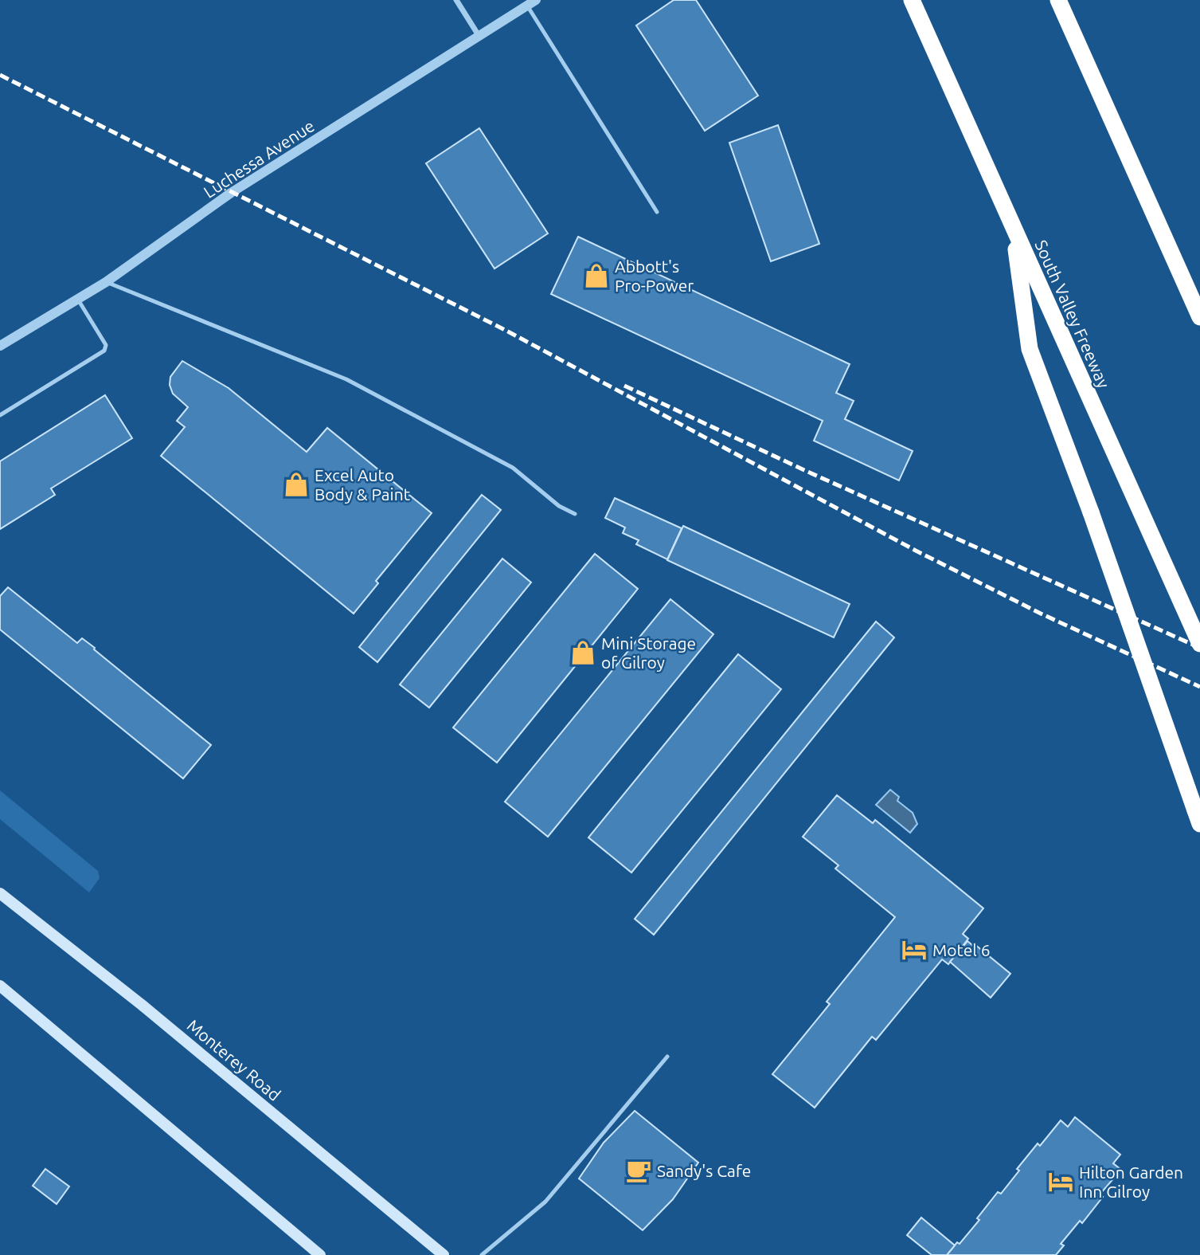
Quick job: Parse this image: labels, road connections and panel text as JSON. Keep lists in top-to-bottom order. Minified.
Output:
{"streets":{"highway":["South Valley Freeway"],"main road":["Monterey Road"],"street":["Luchessa Avenue"]},"places":{"shop":["Abbott's Pro-Power","Excel Auto Body & Paint","Mini Storage of Gilroy"],"hotel":["Motel 6","Hilton Garden Inn Gilroy"],"cafe":["Sandy's Cafe"]}}
